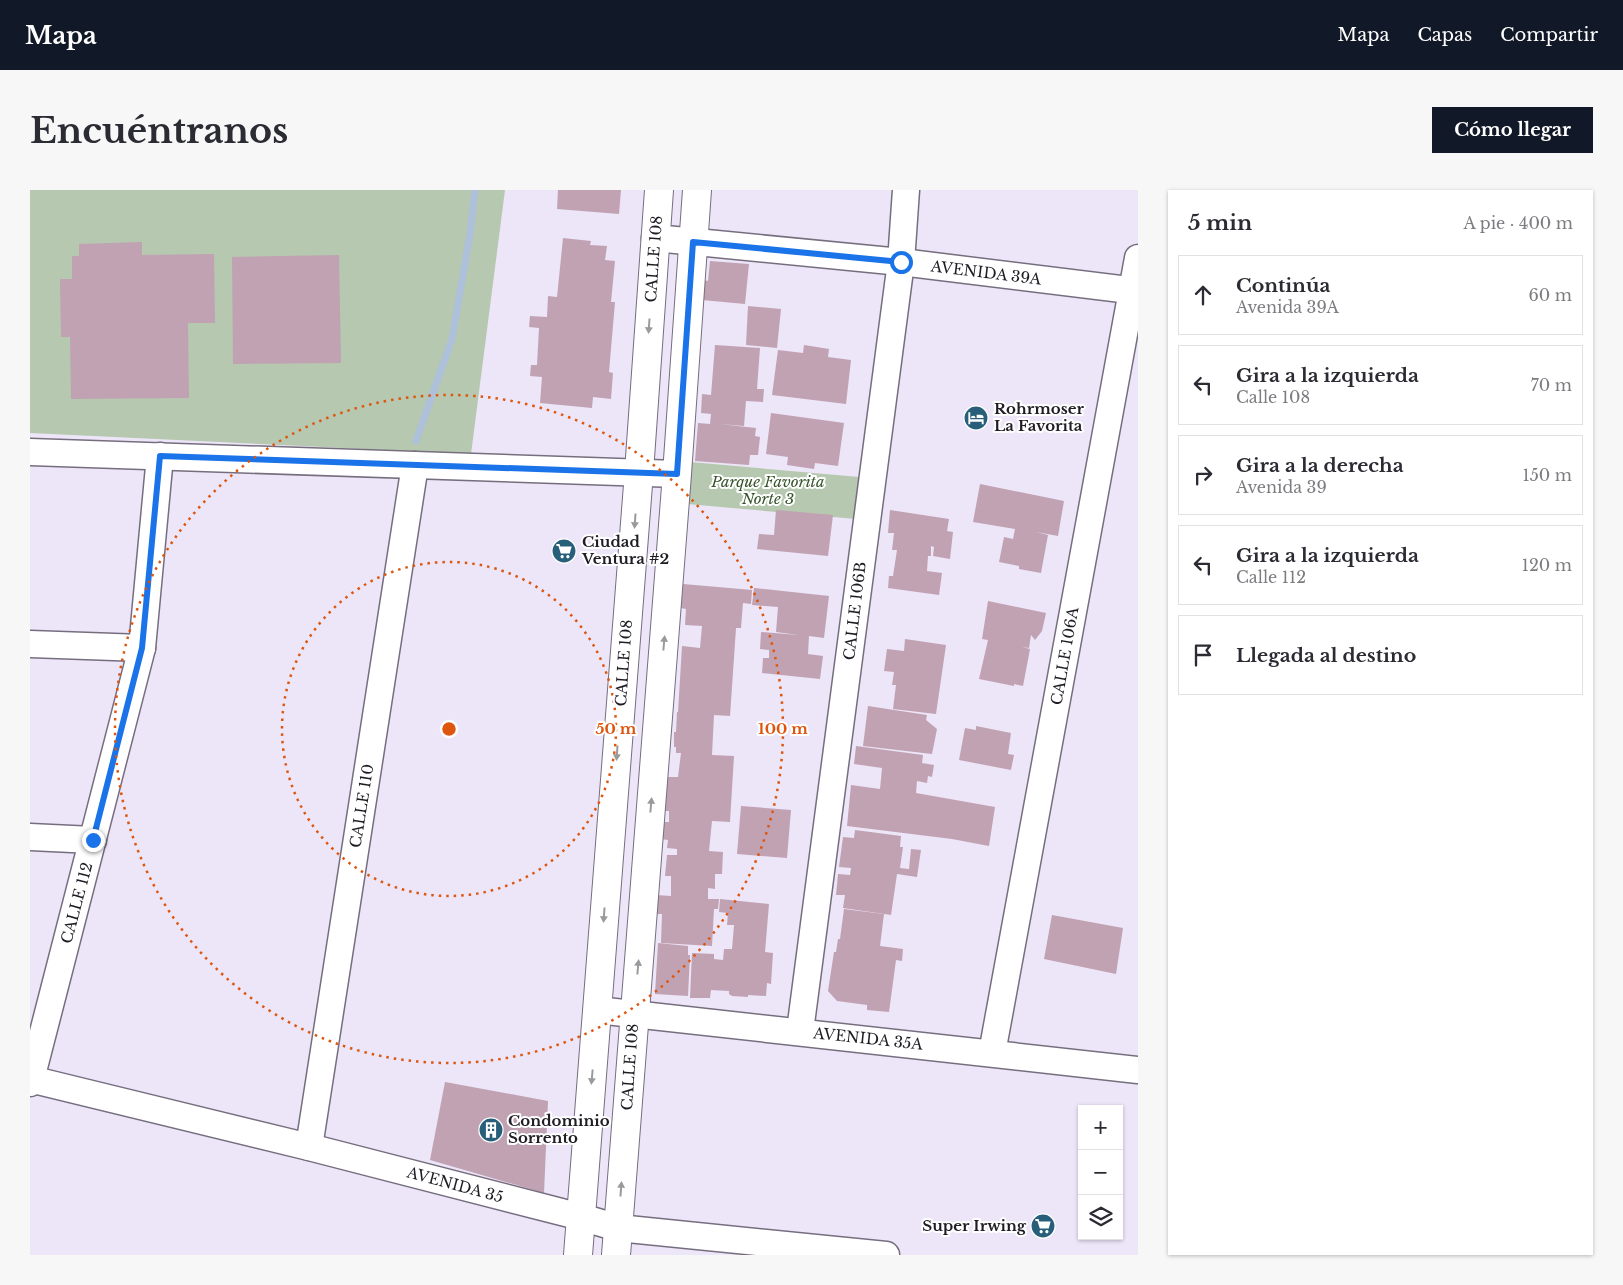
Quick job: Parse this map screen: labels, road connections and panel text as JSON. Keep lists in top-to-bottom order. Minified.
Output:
{"streets":{"main road":["CALLE 108"],"street":["AVENIDA 39A","CALLE 106B","CALLE 106A","CALLE 110","CALLE 112","AVENIDA 35A","AVENIDA 35"]},"crossings":[["CALLE 108","AVENIDA 39A"],["CALLE 108","AVENIDA 35A"],["CALLE 108","AVENIDA 35"],["AVENIDA 39A","CALLE 106B"],["AVENIDA 39A","CALLE 106A"],["CALLE 106B","AVENIDA 35A"],["CALLE 106A","AVENIDA 35A"],["CALLE 110","AVENIDA 35"],["CALLE 112","AVENIDA 35"]],"parks":["Parque Favorita Norte 3"],"places":{"hotel":["Rohrmoser La Favorita"],"supermarket":["Ciudad Ventura #2","Super Irwing"],"building":["Condominio Sorrento"]},"page":{"header":"Mapa","nav":["Mapa","Capas","Compartir"],"buttons":"Cómo llegar","title":"Encuéntranos","heading":["5 min","A pie · 400 m"],"list":[["Continúa","Avenida 39A","60 m"],["Gira a la izquierda","Calle 108","70 m"],["Gira a la derecha","Avenida 39","150 m"],["Gira a la izquierda","Calle 112","120 m"],"Llegada al destino"],"map_buttons":["+","−"]},"rings":["50 m","100 m"]}
